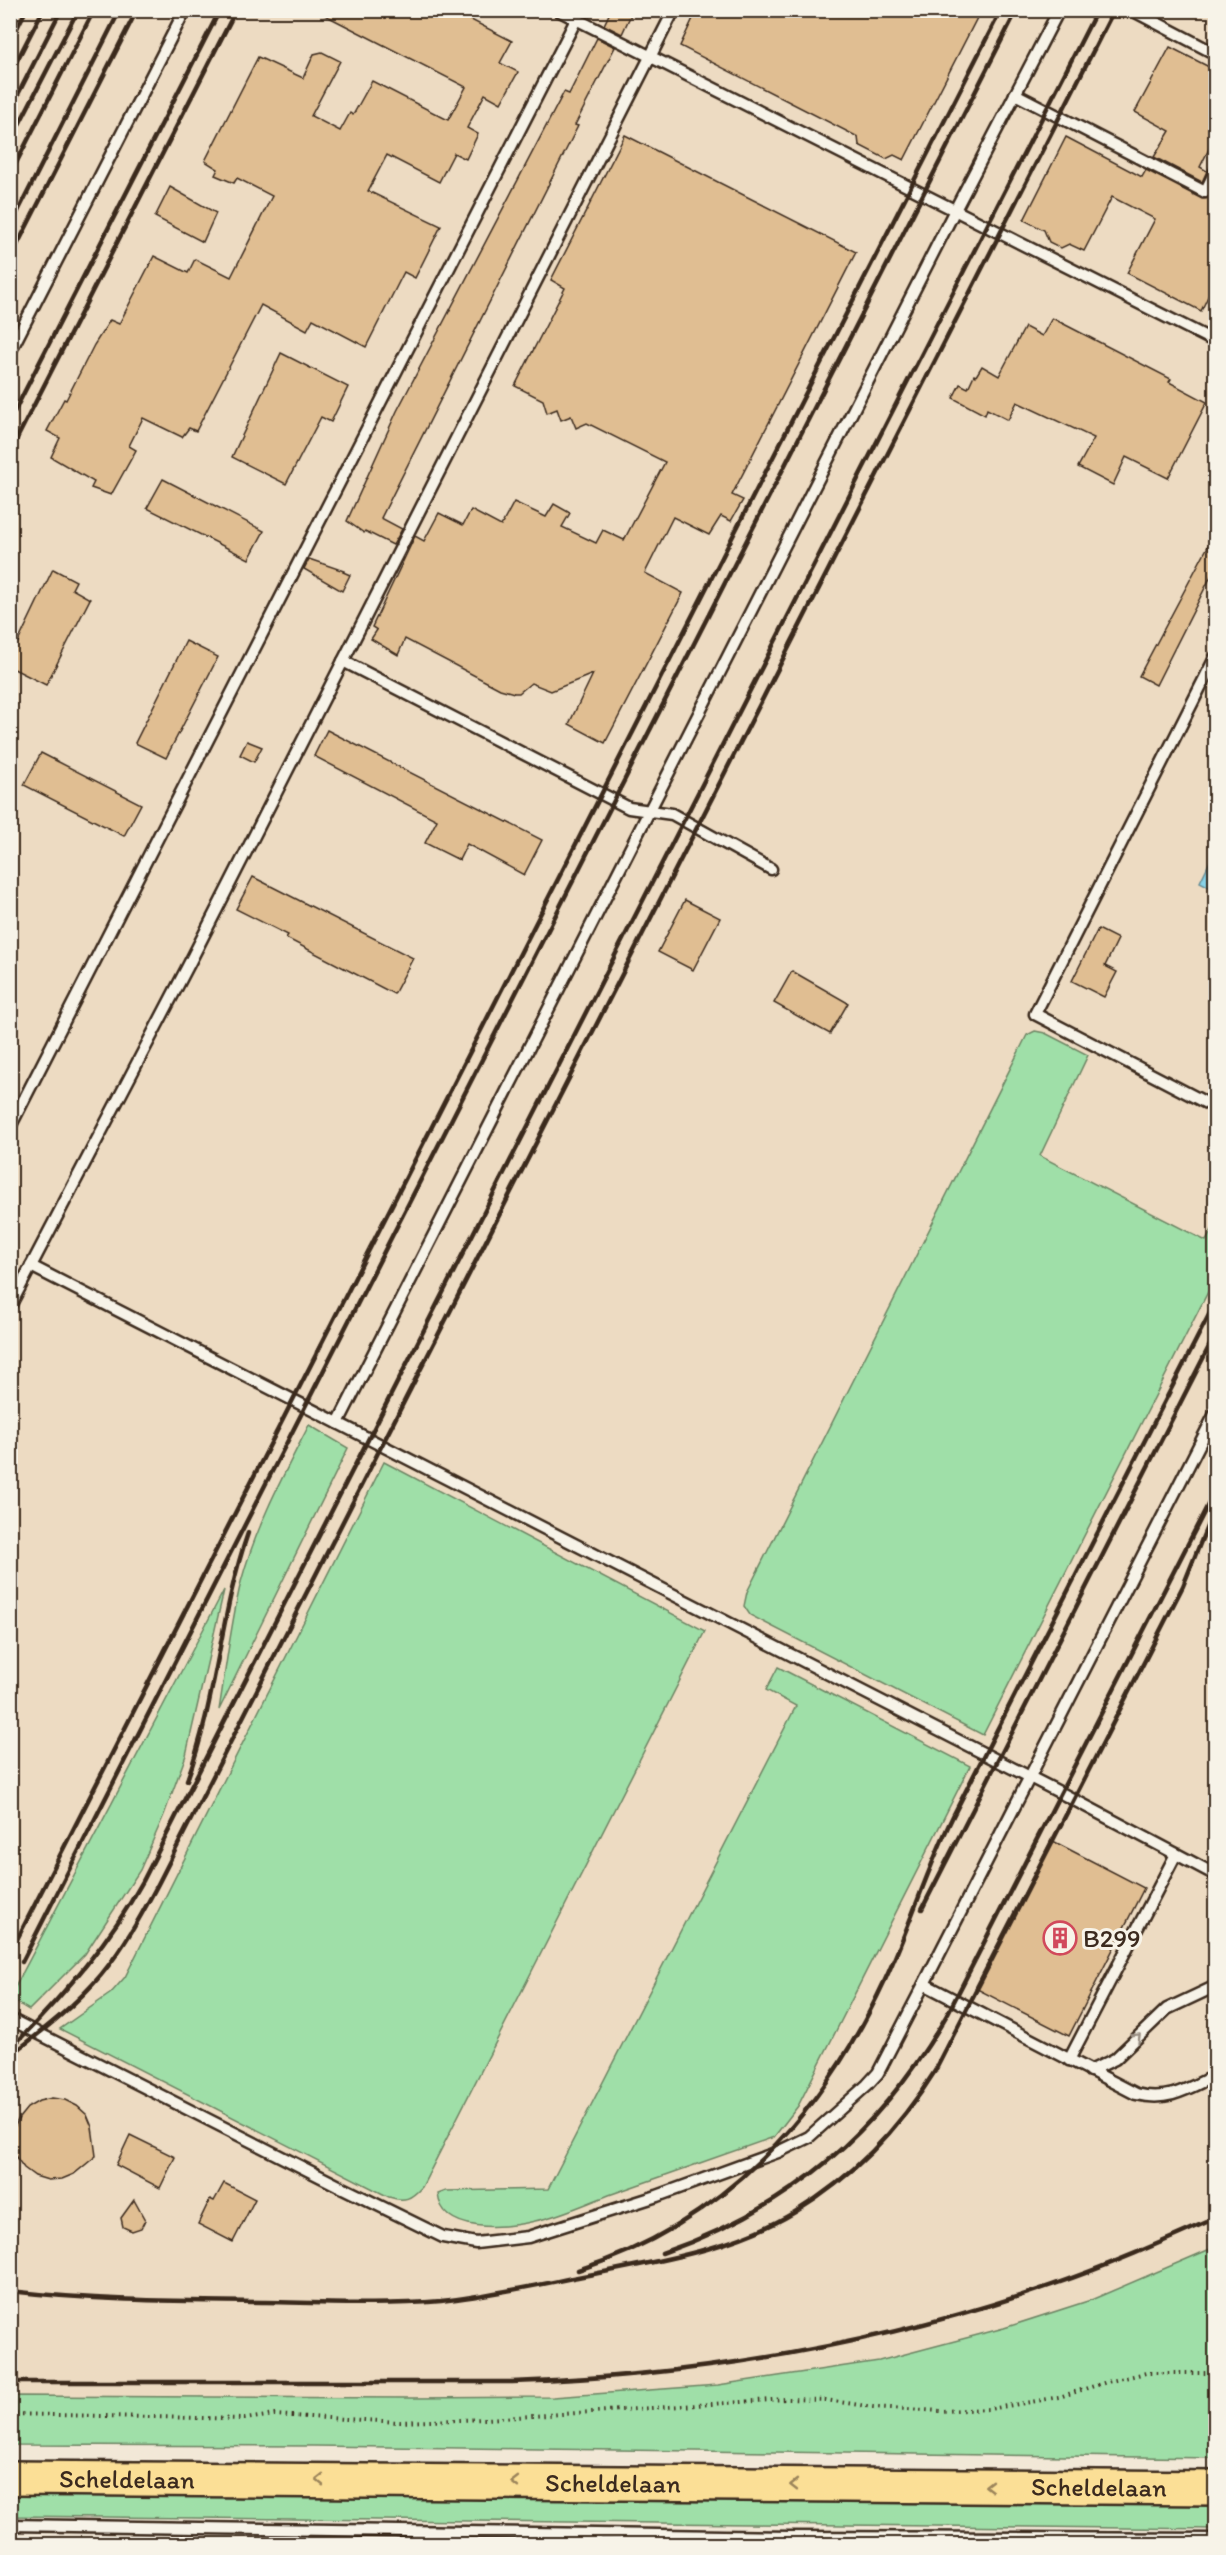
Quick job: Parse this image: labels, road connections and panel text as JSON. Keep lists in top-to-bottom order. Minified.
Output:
{"streets":{"main road":["Scheldelaan"]},"one_way":["Scheldelaan"],"places":{"building":["B299"]}}
